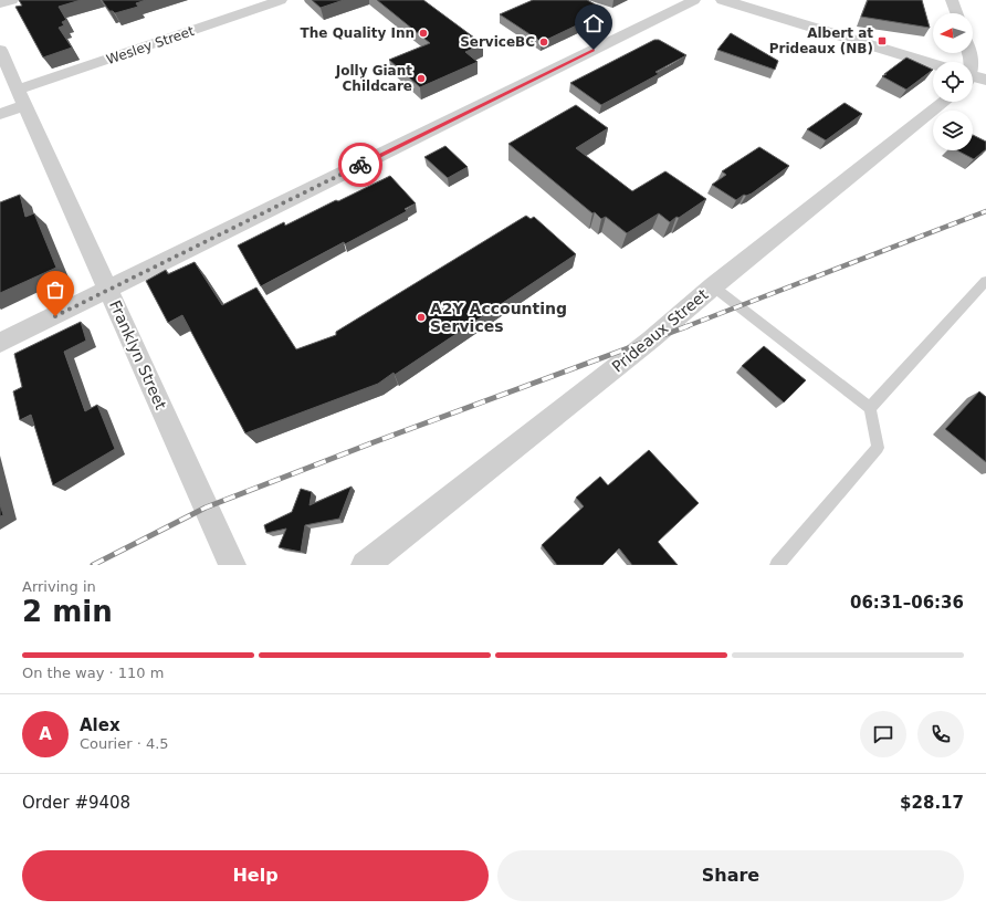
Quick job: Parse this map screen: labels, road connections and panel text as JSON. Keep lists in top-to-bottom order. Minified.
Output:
{"streets":{"street":["Wesley Street","Prideaux Street","Franklyn Street"]},"crossings":[["Wesley Street","Franklyn Street"]],"places":{"other":["The Quality Inn","ServiceBC","Jolly Giant Childcare","A2Y Accounting Services"],"transit":["Albert at Prideaux (NB)"]},"north":"left","page":{"heading":["2 min","Arriving in","06:31–06:36"],"panel":["Alex","Courier · 4.5","Order #9408","$28.17"],"bar":"On the way · 110 m","round":"A","buttons":["Help","Share"]}}
